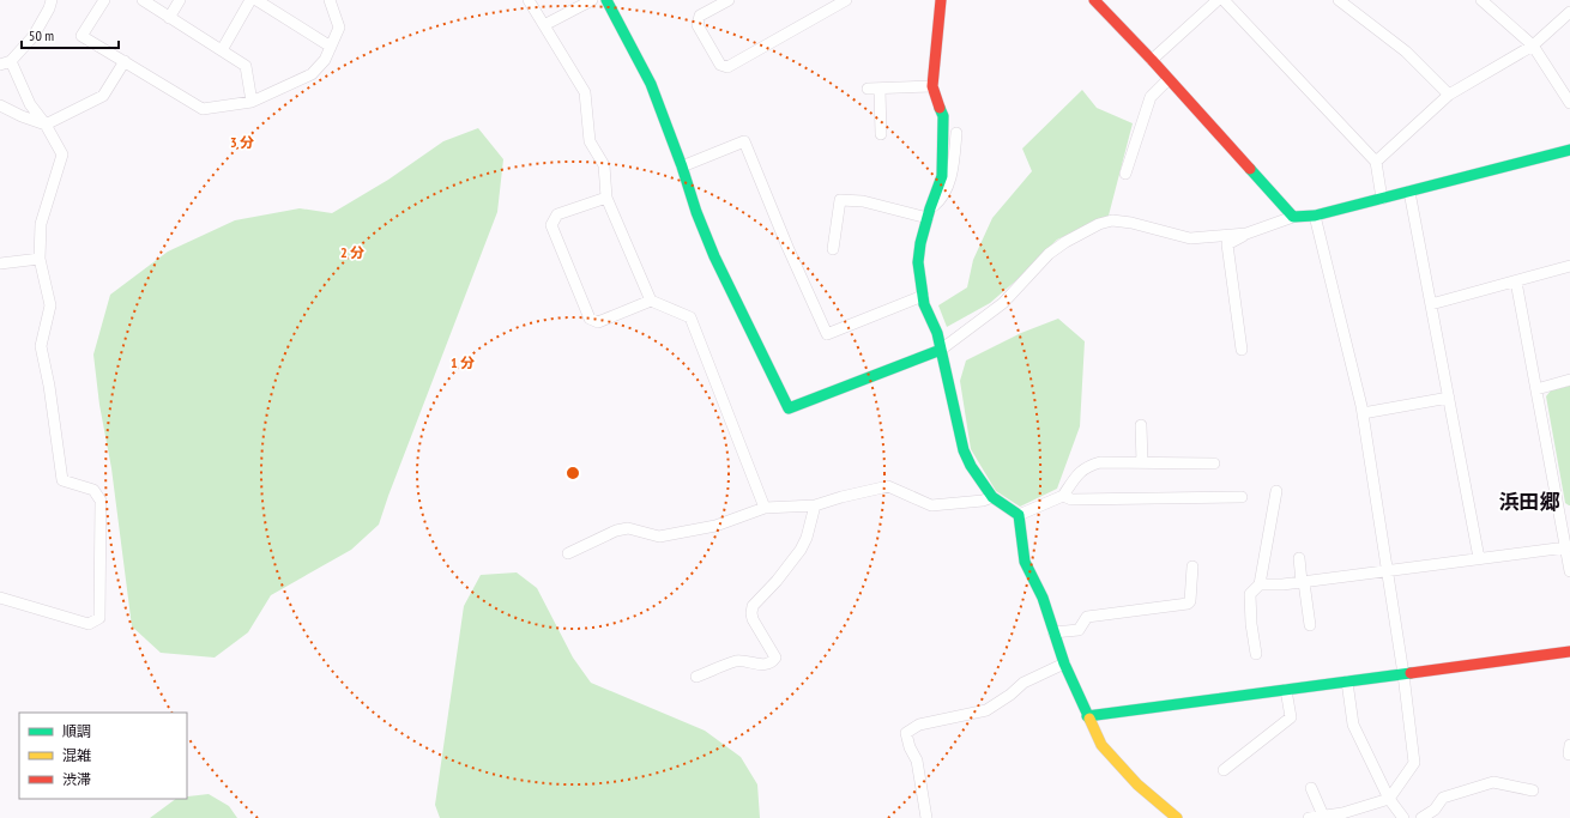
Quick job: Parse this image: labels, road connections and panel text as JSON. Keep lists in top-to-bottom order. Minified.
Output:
{"districts":["浜田郷"],"legend":["順調","混雑","渋滞"],"scale_bar":"50 m","rings":["3 分","2 分","1 分"]}
